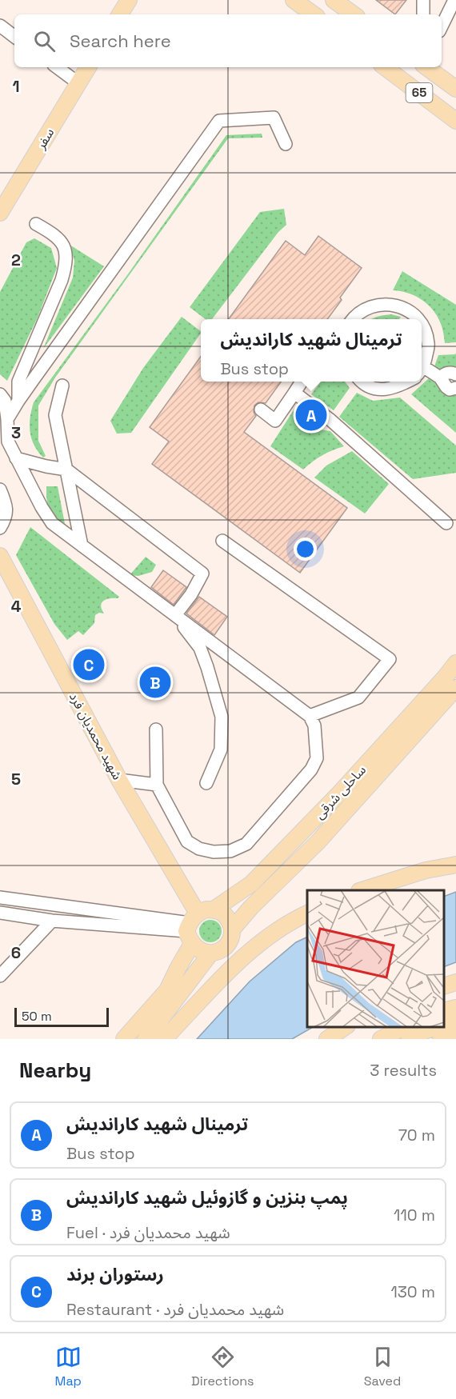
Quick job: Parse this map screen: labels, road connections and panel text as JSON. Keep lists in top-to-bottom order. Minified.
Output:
{"streets":{"main road":["65","سفر","شهید محمدیان فرد","ساحلی شرقی"]},"crossings":[["شهید محمدیان فرد","ساحلی شرقی"]],"scale_bar":"50 m","page":{"search":"Search here","popup":["ترمینال شهید کاراندیش","Bus stop"],"pins":["A","C","B"],"scale":"50 m","heading":["Nearby","3 results"],"list":[{"mark":"A","name":"ترمینال شهید کاراندیش","note":"Bus stop","value":"70 m"},{"mark":"B","name":"پمپ بنزین و گازوئیل شهید کاراندیش","note":"Fuel · شهید محمدیان فرد","value":"110 m"},{"mark":"C","name":"رستوران برند","note":"Restaurant · شهید محمدیان فرد","value":"130 m"}],"nav":["Map","Directions","Saved"]},"grid":{"rows":["1","2","3","4","5","6"]}}
